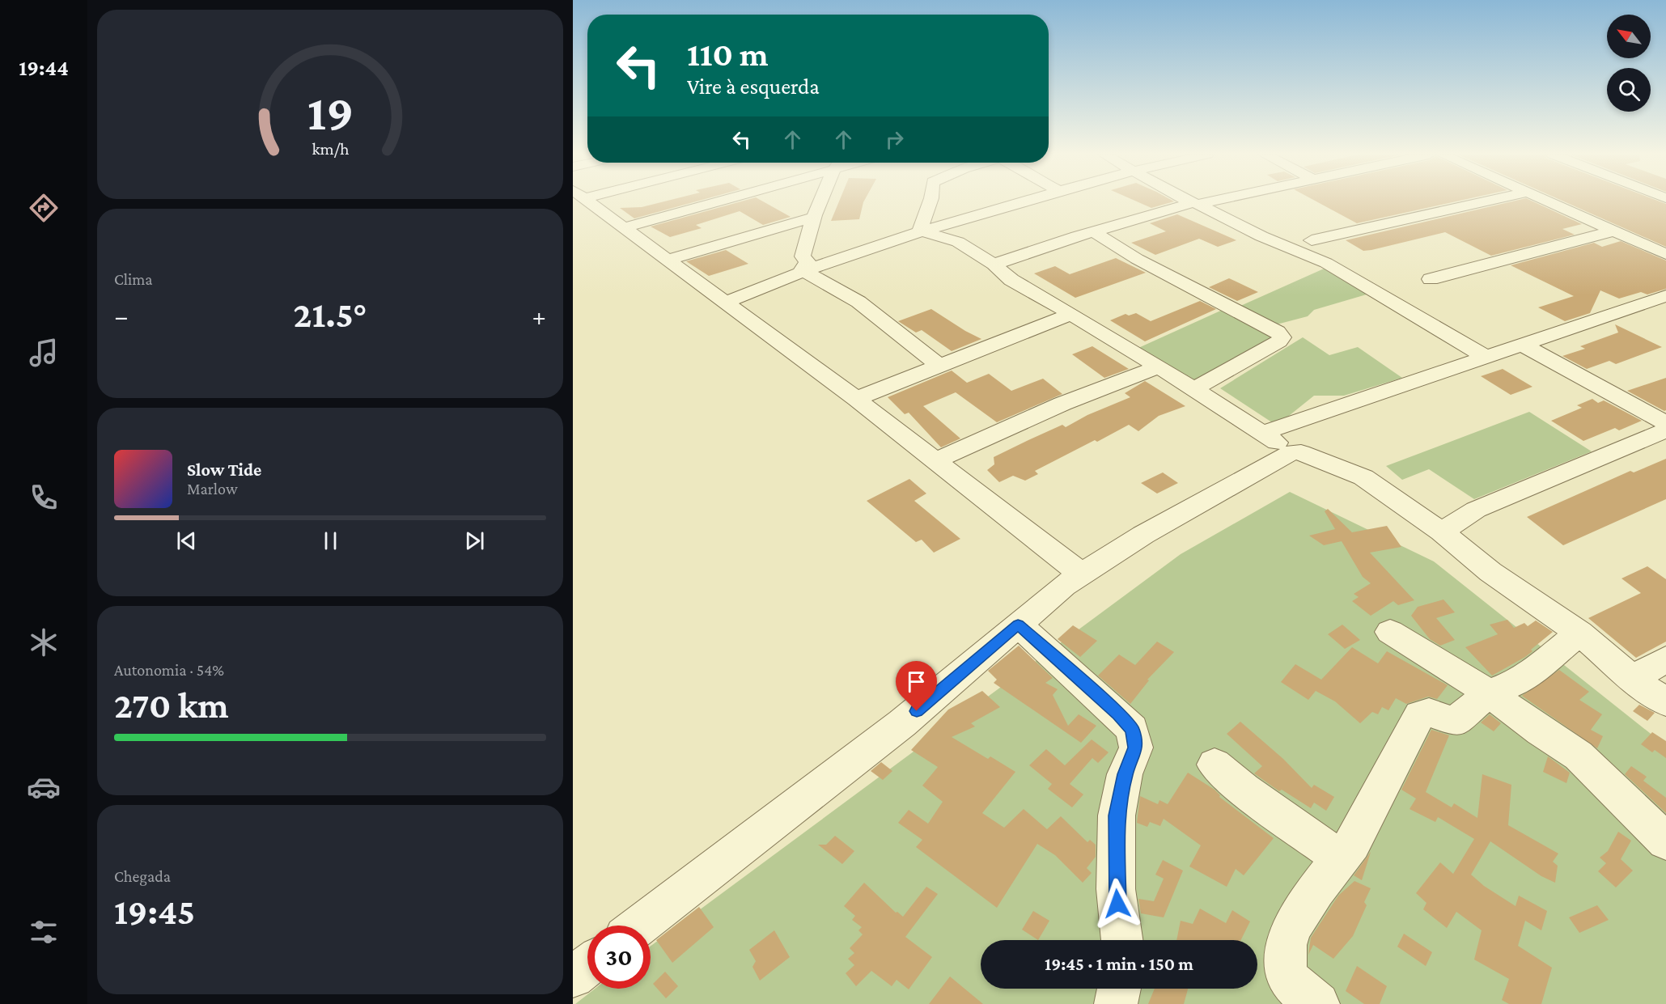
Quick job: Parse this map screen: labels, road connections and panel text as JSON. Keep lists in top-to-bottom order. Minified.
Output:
{"north":"top left","page":{"tabs":"19:44","turn":["110 m","Vire à esquerda"],"tile":["Clima",["Autonomia · 54%","270 km"],["Chegada","19:45"]],"heat":["−","21.5°","+"],"song":["Slow Tide","Marlow"],"limit":"30","trip":"19:45 · 1 min · 150 m","gauge":["19","km/h"]}}
